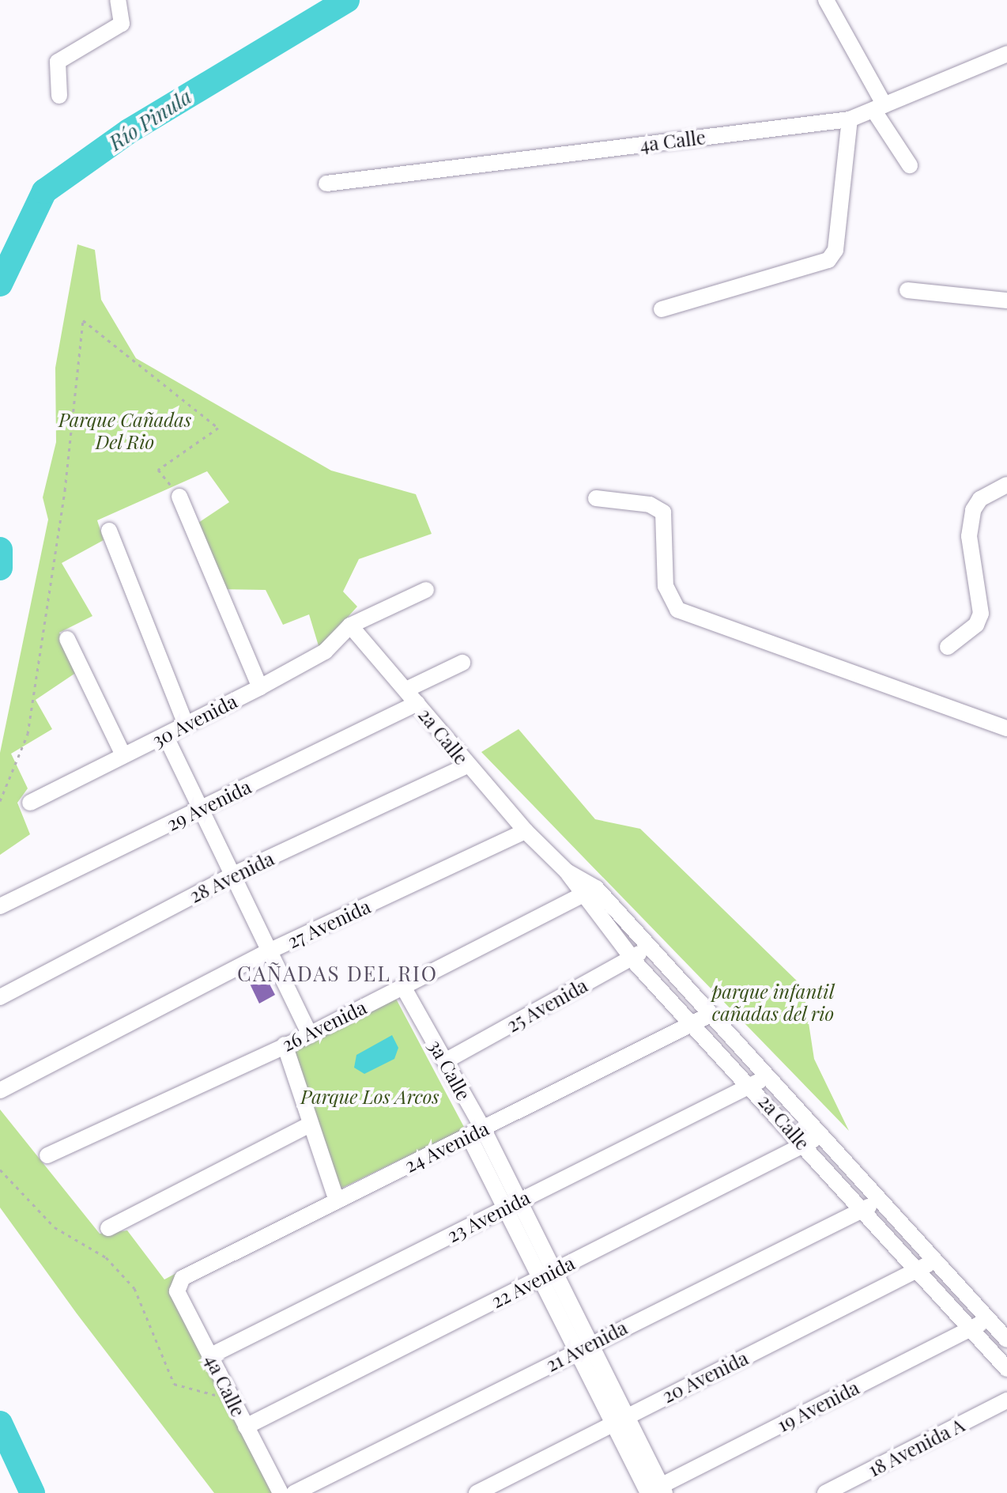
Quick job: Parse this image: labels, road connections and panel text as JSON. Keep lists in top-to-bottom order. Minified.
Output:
{"streets":{"street":["4a Calle","30 Avenida","2a Calle","29 Avenida","28 Avenida","27 Avenida","25 Avenida","26 Avenida","3a Calle","24 Avenida","23 Avenida","22 Avenida","21 Avenida","20 Avenida","19 Avenida","18 Avenida A"]},"crossings":[["4a Calle","24 Avenida"],["4a Calle","23 Avenida"],["4a Calle","22 Avenida"],["30 Avenida","2a Calle"],["2a Calle","29 Avenida"],["2a Calle","28 Avenida"],["2a Calle","27 Avenida"],["2a Calle","25 Avenida"],["2a Calle","26 Avenida"],["2a Calle","24 Avenida"],["2a Calle","23 Avenida"],["2a Calle","22 Avenida"],["2a Calle","21 Avenida"],["2a Calle","20 Avenida"],["2a Calle","19 Avenida"],["25 Avenida","3a Calle"],["26 Avenida","3a Calle"],["3a Calle","24 Avenida"],["3a Calle","23 Avenida"],["3a Calle","22 Avenida"],["3a Calle","21 Avenida"],["3a Calle","20 Avenida"],["3a Calle","19 Avenida"]],"districts":["CAÑADAS DEL RIO"],"water":["Río Pinula"],"parks":["Parque Cañadas Del Rio","parque infantil cañadas del rio","Parque Los Arcos"]}
